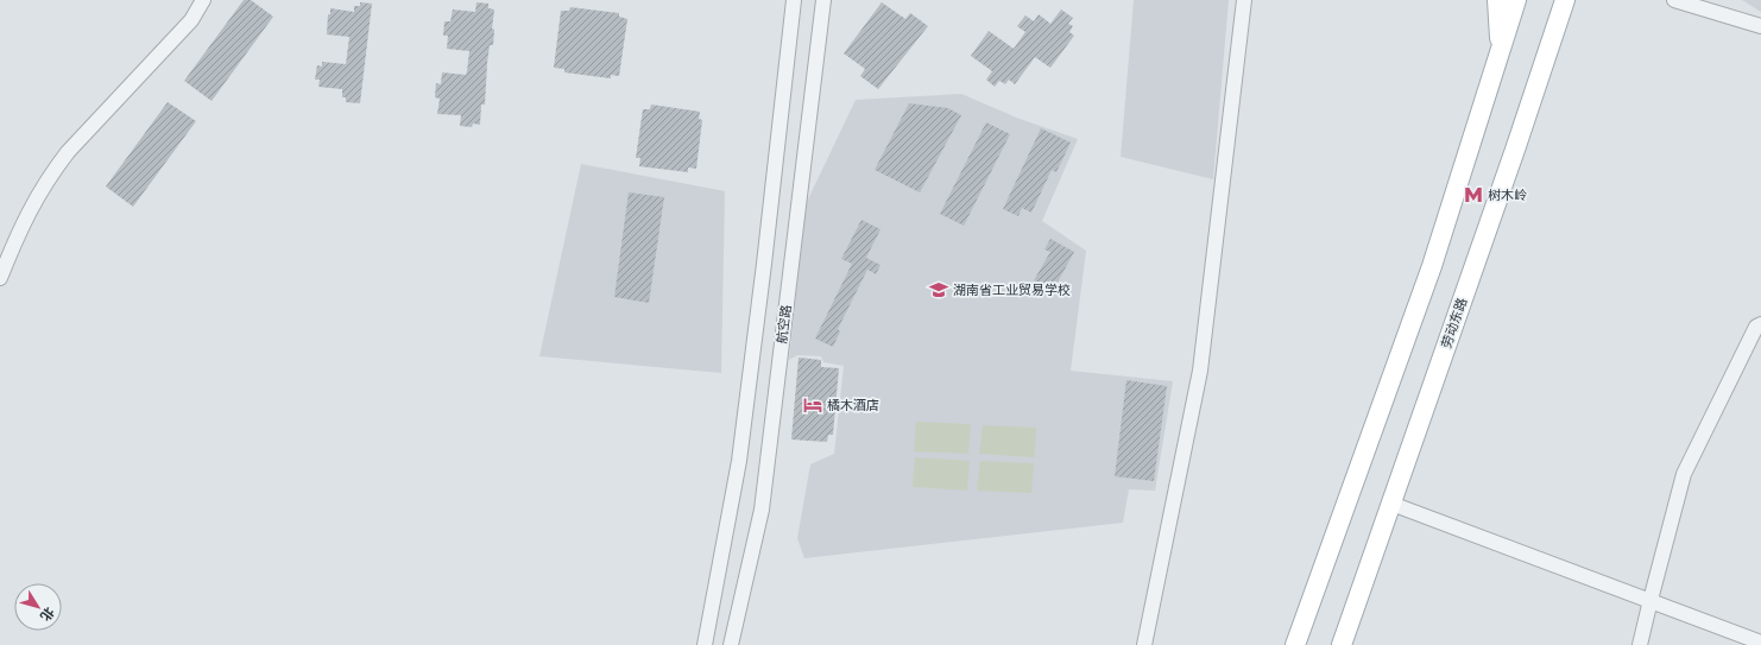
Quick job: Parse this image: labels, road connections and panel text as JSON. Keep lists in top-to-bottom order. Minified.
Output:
{"streets":{"main road":["劳动东路"],"street":["航空路"]},"places":{"metro station":["树木岭"],"school or university":["湖南省工业贸易学校"],"hotel":["橘木酒店"]},"north":"bottom right"}
